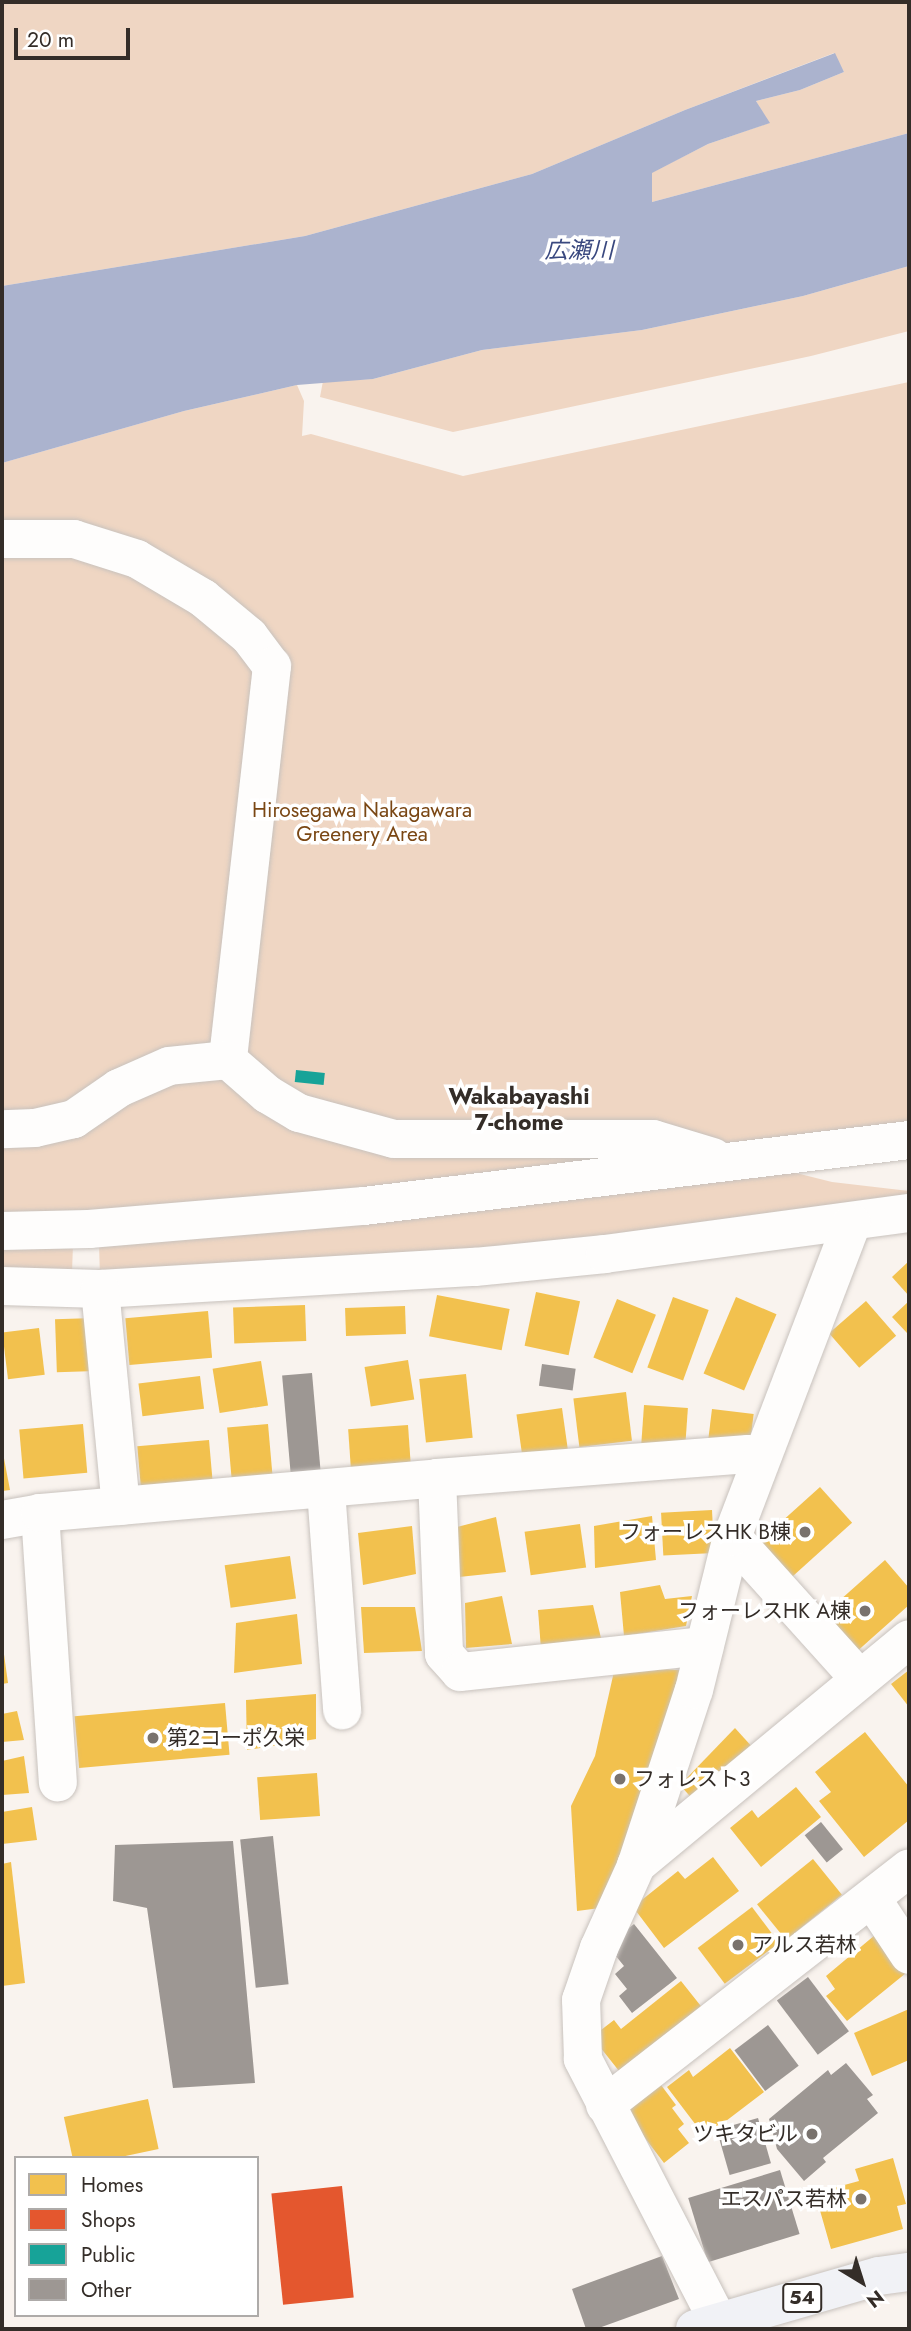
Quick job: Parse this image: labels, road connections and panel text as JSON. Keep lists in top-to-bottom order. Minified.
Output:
{"streets":{"main road":["54"]},"districts":["Wakabayashi 7-chome"],"water":["広瀬川"],"parks":["Hirosegawa Nakagawara Greenery Area"],"places":["フォーレスHK B棟","フォーレスHK A棟","第2コーポ久栄","フォレスト3","アルス若林","ツキタビル","エスパス若林"],"legend":["Homes","Shops","Public","Other"],"scale_bar":"20 m","north":"bottom right"}
